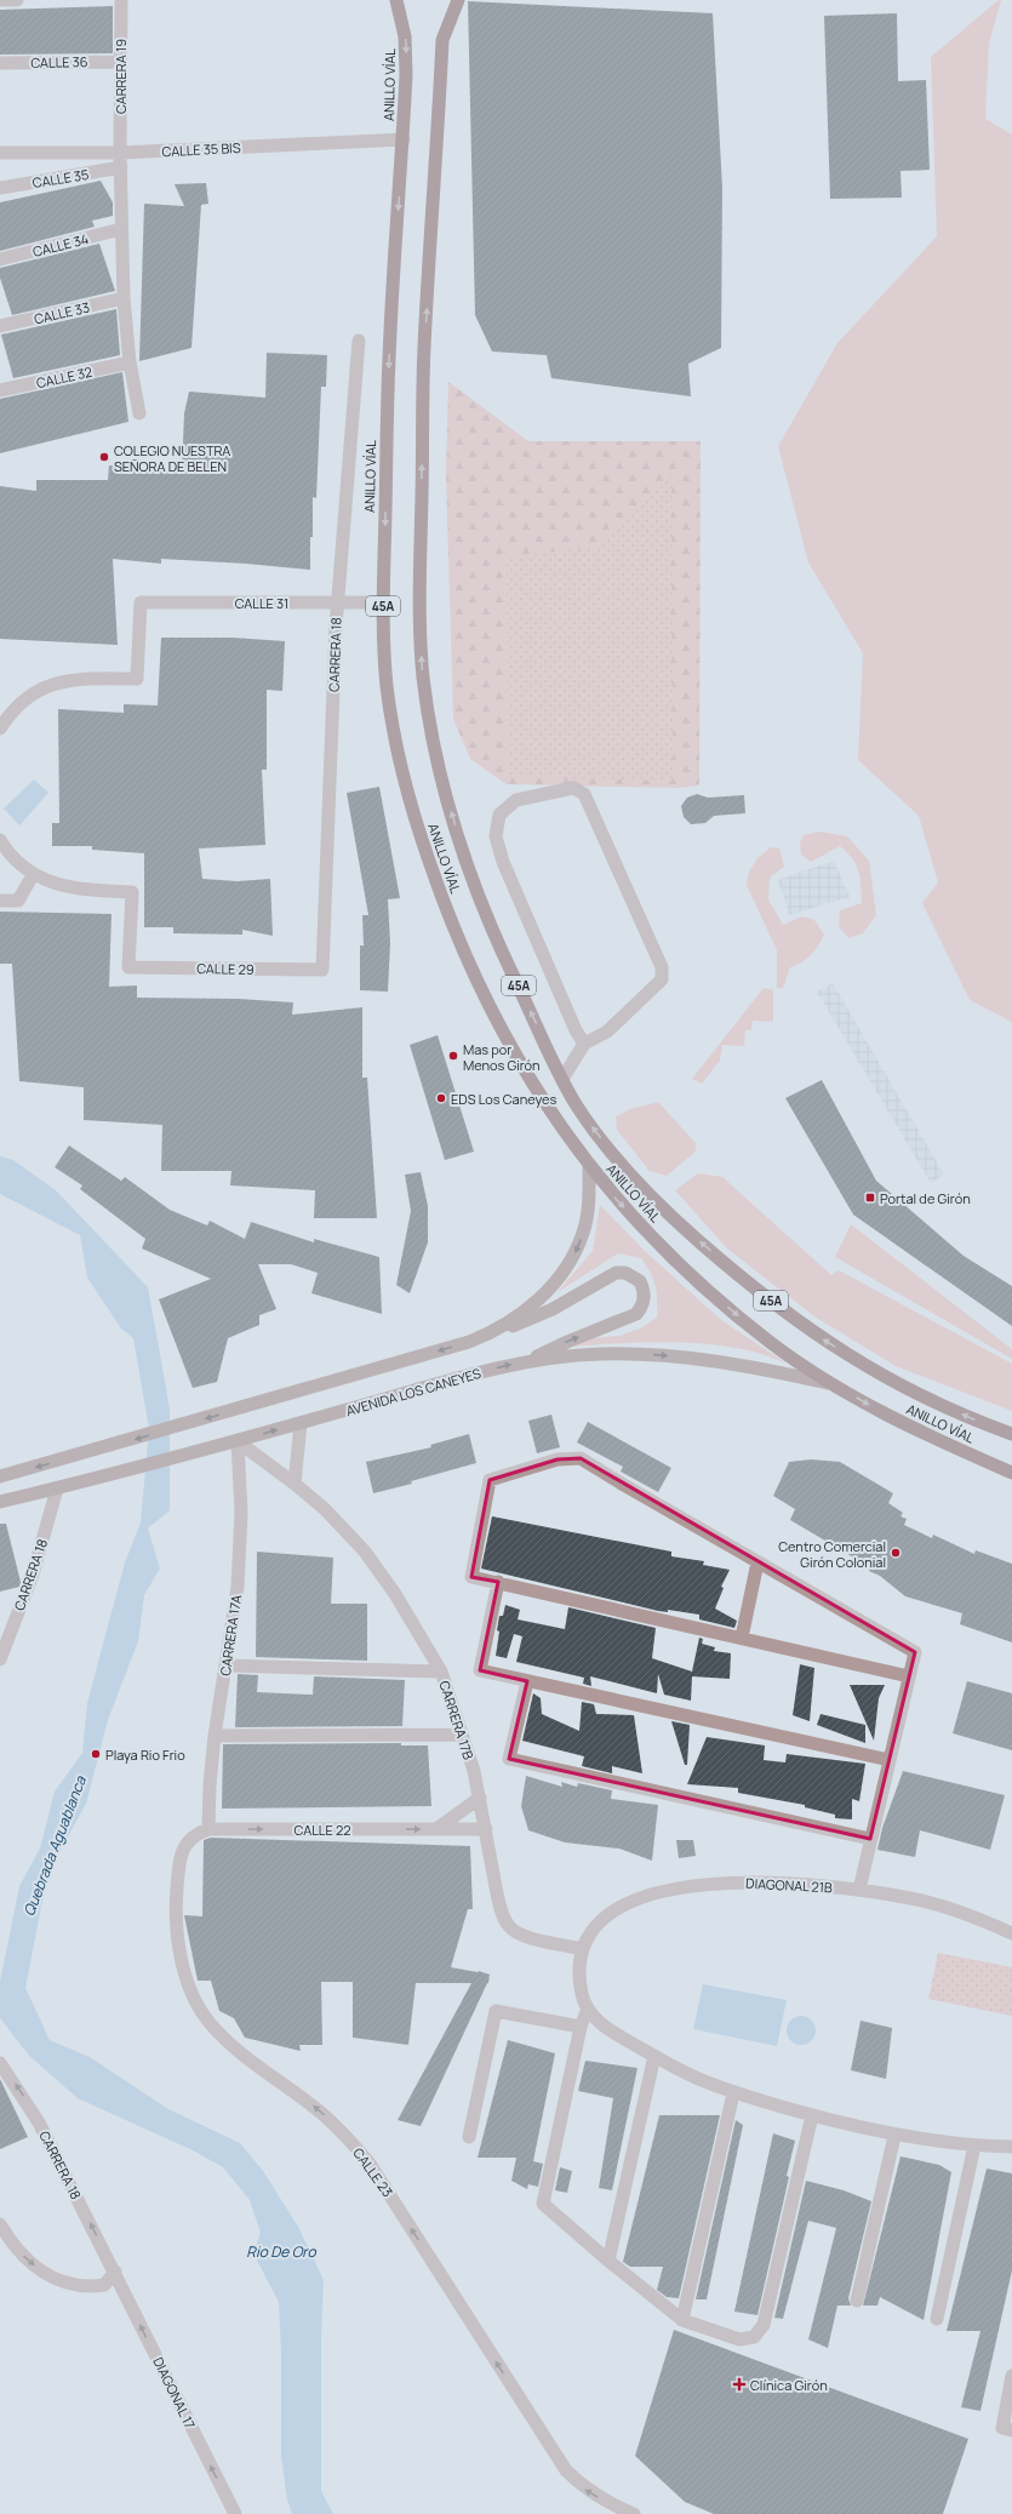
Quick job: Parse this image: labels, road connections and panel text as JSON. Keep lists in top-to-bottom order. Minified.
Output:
{"streets":{"highway":["ANILLO VÍAL","45A"],"main road":["AVENIDA LOS CANEYES"],"street":["CALLE 36","CARRERA 19","CALLE 35 BIS","CALLE 35","CALLE 34","CALLE 33","CALLE 32","CALLE 31","CARRERA 18","CALLE 29","CARRERA 17A","CARRERA 17B","CALLE 22","DIAGONAL 21B","CALLE 23","DIAGONAL 17"]},"crossings":[["CALLE 36","CARRERA 19"],["CARRERA 19","CALLE 35 BIS"],["CARRERA 19","CALLE 35"],["CARRERA 19","CALLE 34"],["CARRERA 19","CALLE 33"],["CARRERA 19","CALLE 32"],["ANILLO VÍAL","CALLE 35 BIS"],["ANILLO VÍAL","CALLE 31"],["ANILLO VÍAL","AVENIDA LOS CANEYES"],["CALLE 31","CARRERA 18"],["CARRERA 18","CALLE 29"],["CARRERA 18","AVENIDA LOS CANEYES"],["CARRERA 18","DIAGONAL 17"],["AVENIDA LOS CANEYES","CARRERA 17A"],["AVENIDA LOS CANEYES","CARRERA 17B"],["CARRERA 17A","CARRERA 17B"],["CARRERA 17A","CALLE 22"],["CARRERA 17A","CALLE 23"],["CARRERA 17B","CALLE 22"],["CARRERA 17B","DIAGONAL 21B"],["CALLE 22","CALLE 23"]],"one_way":["CALLE 23","DIAGONAL 17"],"water":["Quebrada Aguablanca","Rio De Oro"],"places":{"other":["COLEGIO NUESTRA SEÑORA DE BELEN","Mas por Menos Girón","EDS Los Caneyes","Centro Comercial Girón Colonial","Playa Rio Frio"],"transit":["Portal de Girón"],"health":["Clínica Girón"]}}
